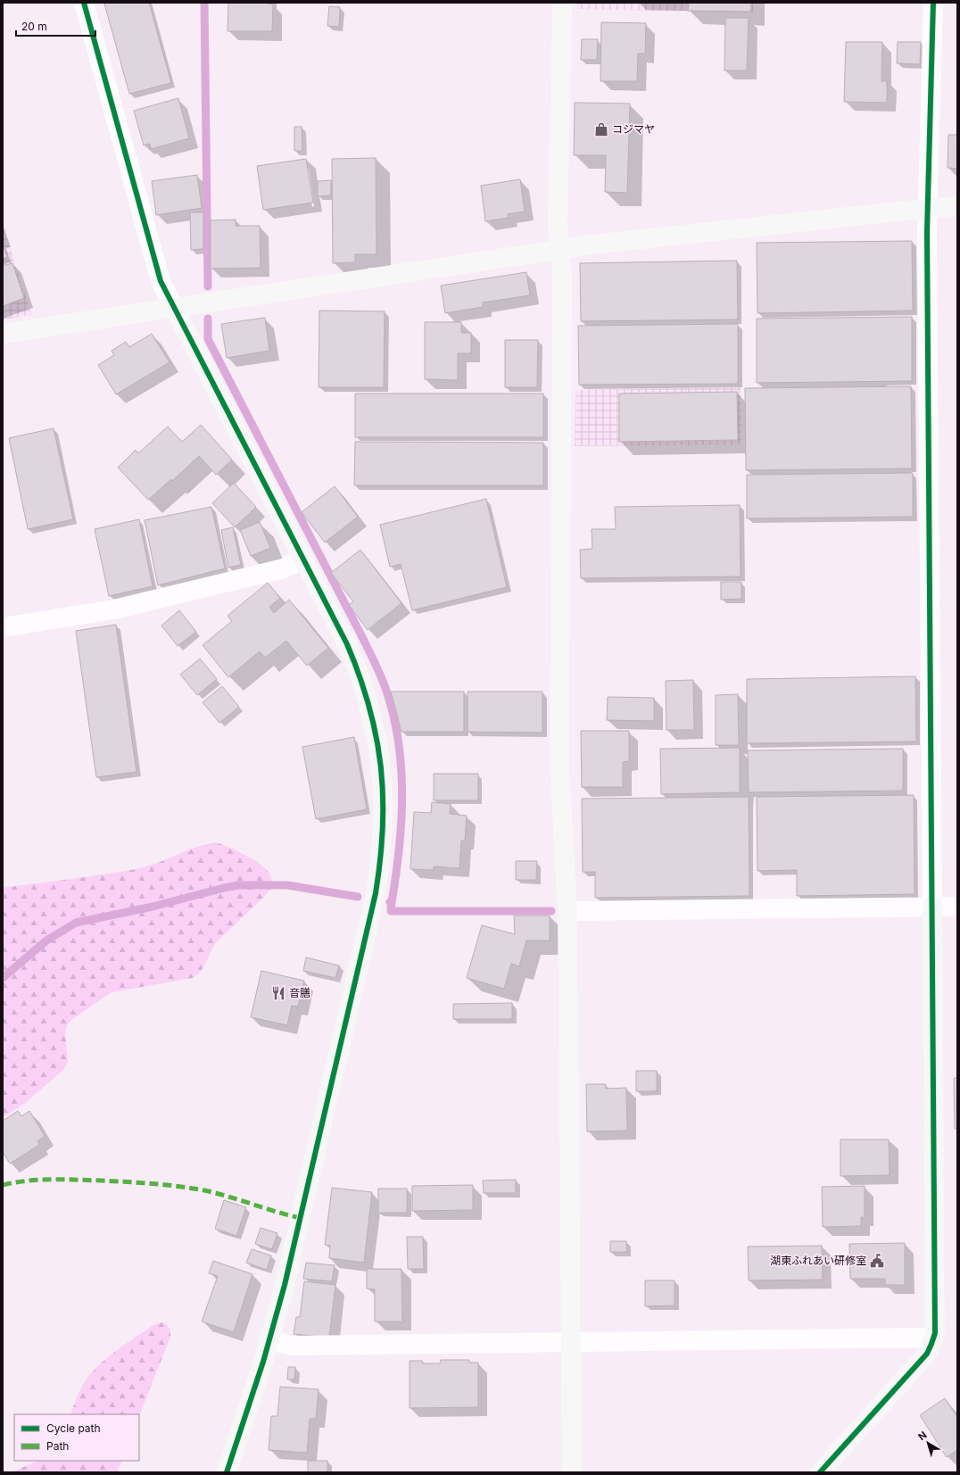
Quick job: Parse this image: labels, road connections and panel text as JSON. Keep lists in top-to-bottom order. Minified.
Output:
{"places":{"shop":["コジマヤ"],"restaurant":["音膳"],"public building":["湖東ふれあい研修室"]},"legend":["Cycle path","Path"],"scale_bar":"20 m","north":"top left"}
